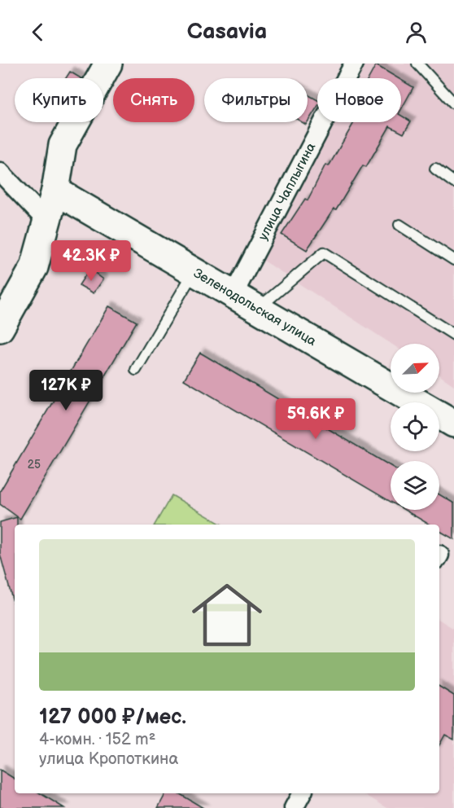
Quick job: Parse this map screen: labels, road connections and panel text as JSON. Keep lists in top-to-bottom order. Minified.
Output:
{"streets":{"street":["улица Чаплыгина","Зеленодольская улица"]},"crossings":[["улица Чаплыгина","Зеленодольская улица"]],"house_numbers":["25"],"north":"top right","page":{"header":"Casavia","chip":["Купить","Снять","Фильтры","Новое"],"price":["42.3K ₽","127K ₽","59.6K ₽"],"list":[{"name":"127 000 ₽/мес.","note":"4-комн. · 152 m² · улица Кропоткина"}]}}
